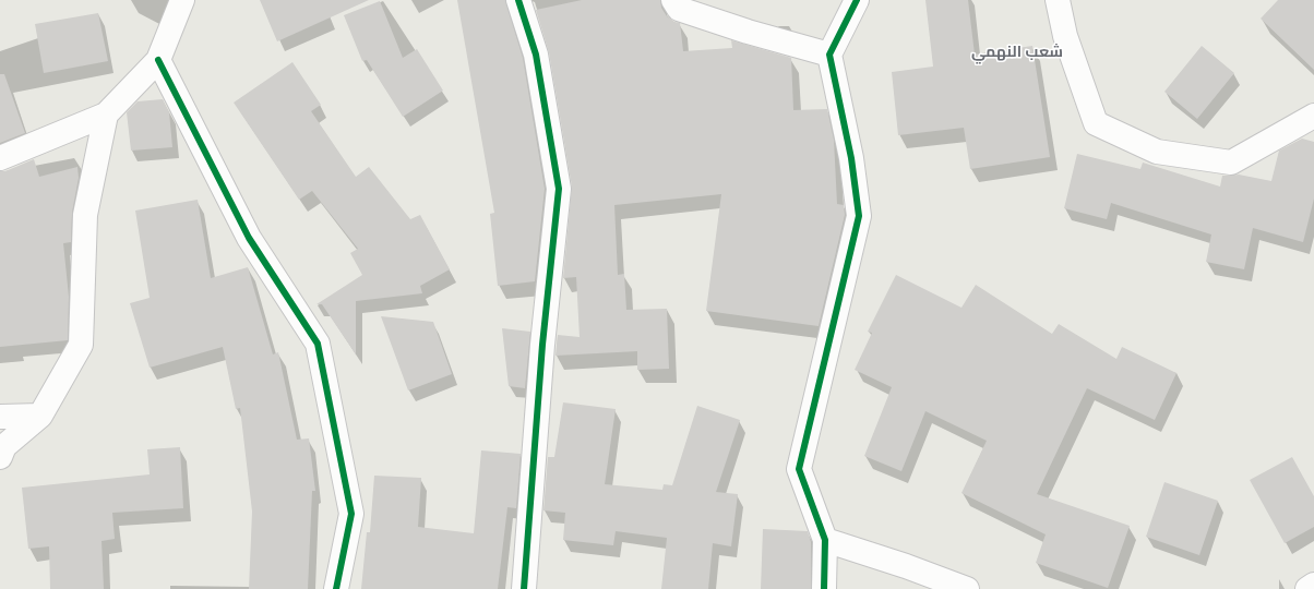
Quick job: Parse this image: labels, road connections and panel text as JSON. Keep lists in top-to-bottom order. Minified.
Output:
{"districts":["شعب النهمي"]}
